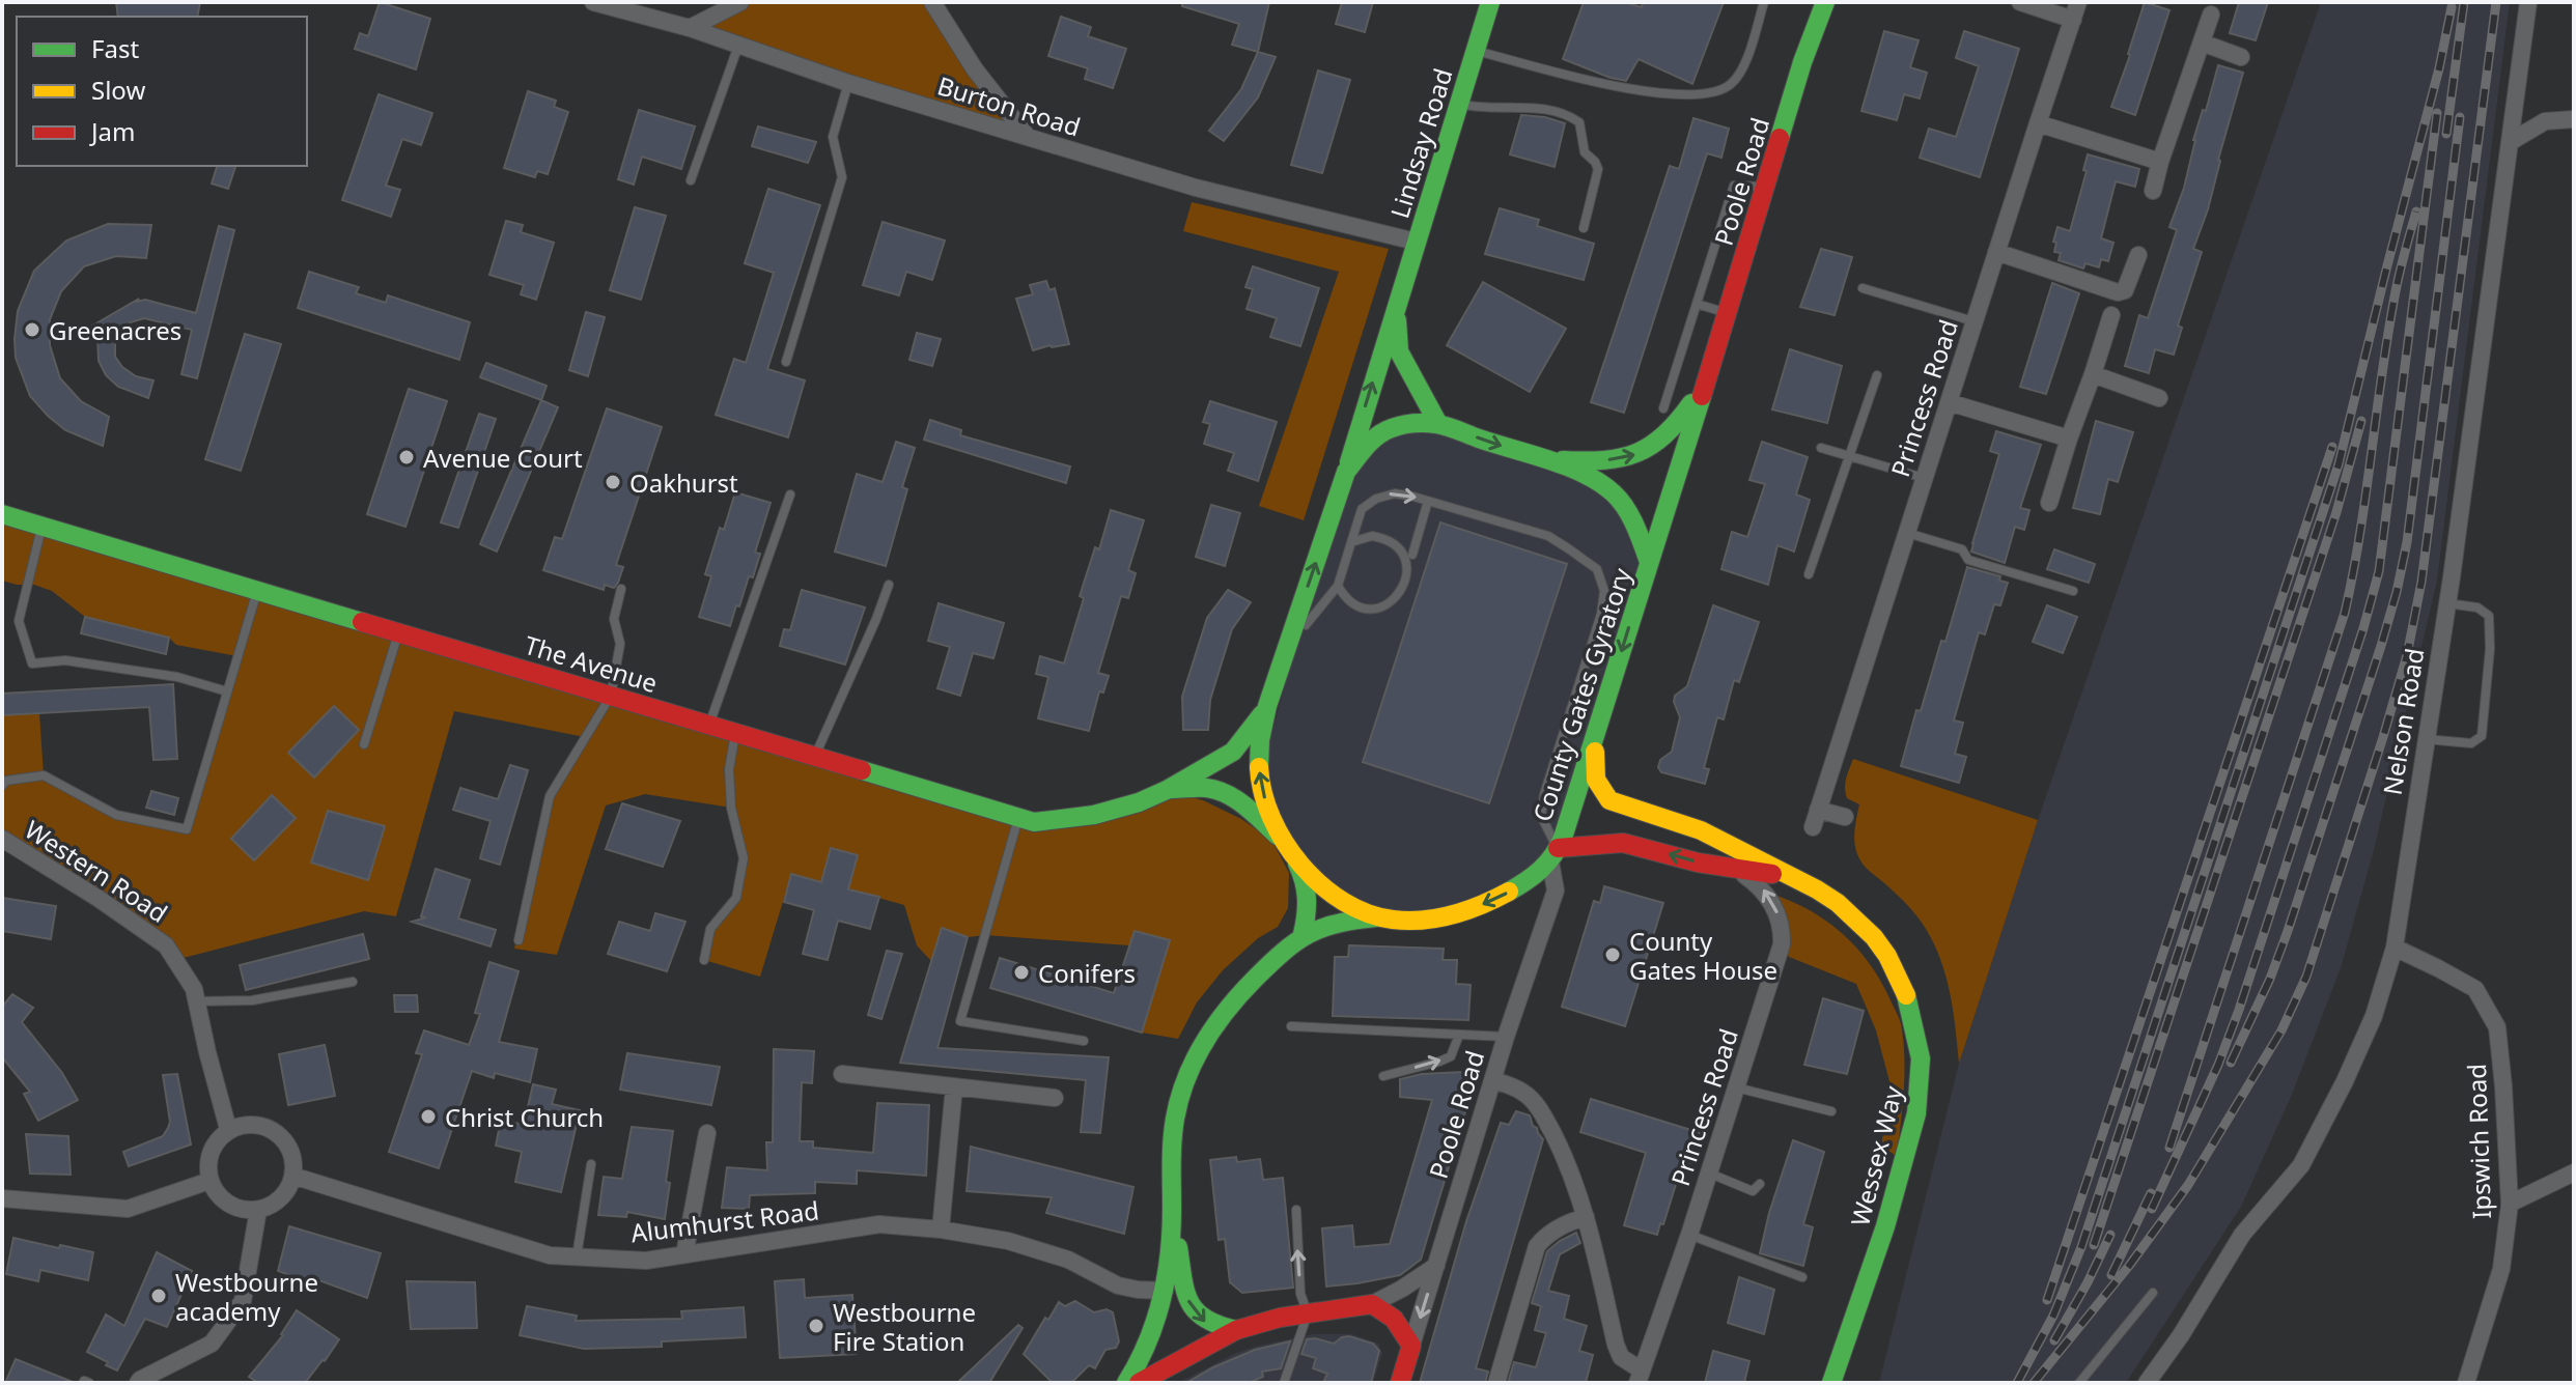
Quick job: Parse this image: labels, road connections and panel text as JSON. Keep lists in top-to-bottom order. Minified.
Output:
{"streets":{"main road":["Lindsay Road","Poole Road","The Avenue","County Gates Gyratory","Wessex Way"],"street":["Burton Road","Princess Road","Nelson Road","Western Road","Ipswich Road","Alumhurst Road"]},"crossings":[["Burton Road","Lindsay Road"],["Lindsay Road","County Gates Gyratory"],["Poole Road","County Gates Gyratory"],["Poole Road","Wessex Way"],["Princess Road","Wessex Way"],["The Avenue","County Gates Gyratory"],["County Gates Gyratory","Wessex Way"],["Nelson Road","Ipswich Road"],["Western Road","Alumhurst Road"]],"places":["Greenacres","Avenue Court","Oakhurst","County Gates House","Conifers","Christ Church","Westbourne academy","Westbourne Fire Station"],"legend":["Fast","Slow","Jam"]}
